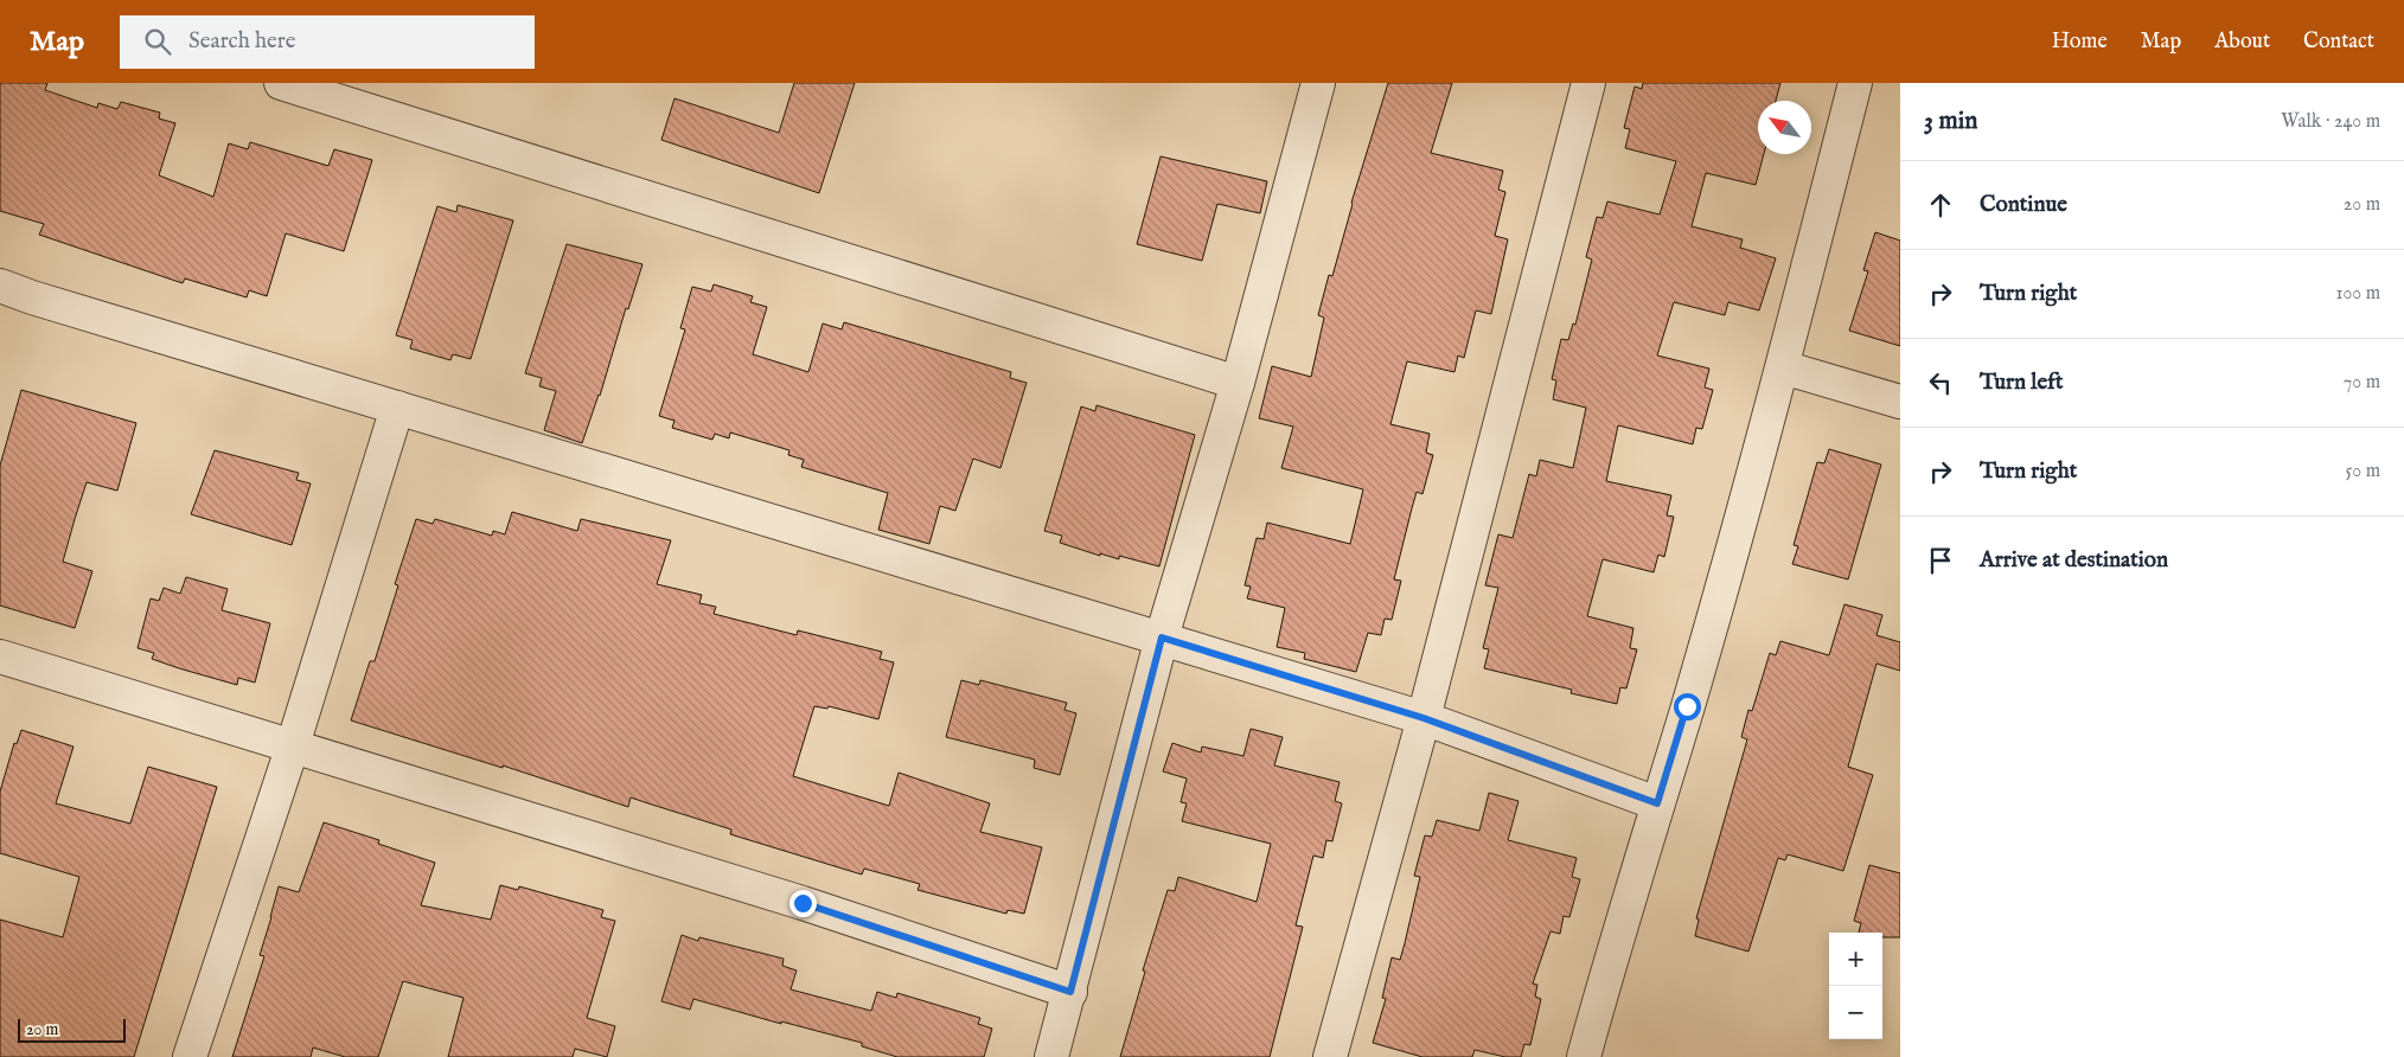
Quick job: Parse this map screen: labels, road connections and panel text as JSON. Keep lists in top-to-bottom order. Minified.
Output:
{"scale_bar":"20 m","north":"top left","page":{"header":"Map","search":"Search here","nav":["Home","Map","About","Contact"],"heading":["3 min","Walk · 240 m"],"list":[["Continue","20 m"],["Turn right","100 m"],["Turn left","70 m"],["Turn right","50 m"],"Arrive at destination"],"map_buttons":["+","−"],"scale":"20 m"}}
